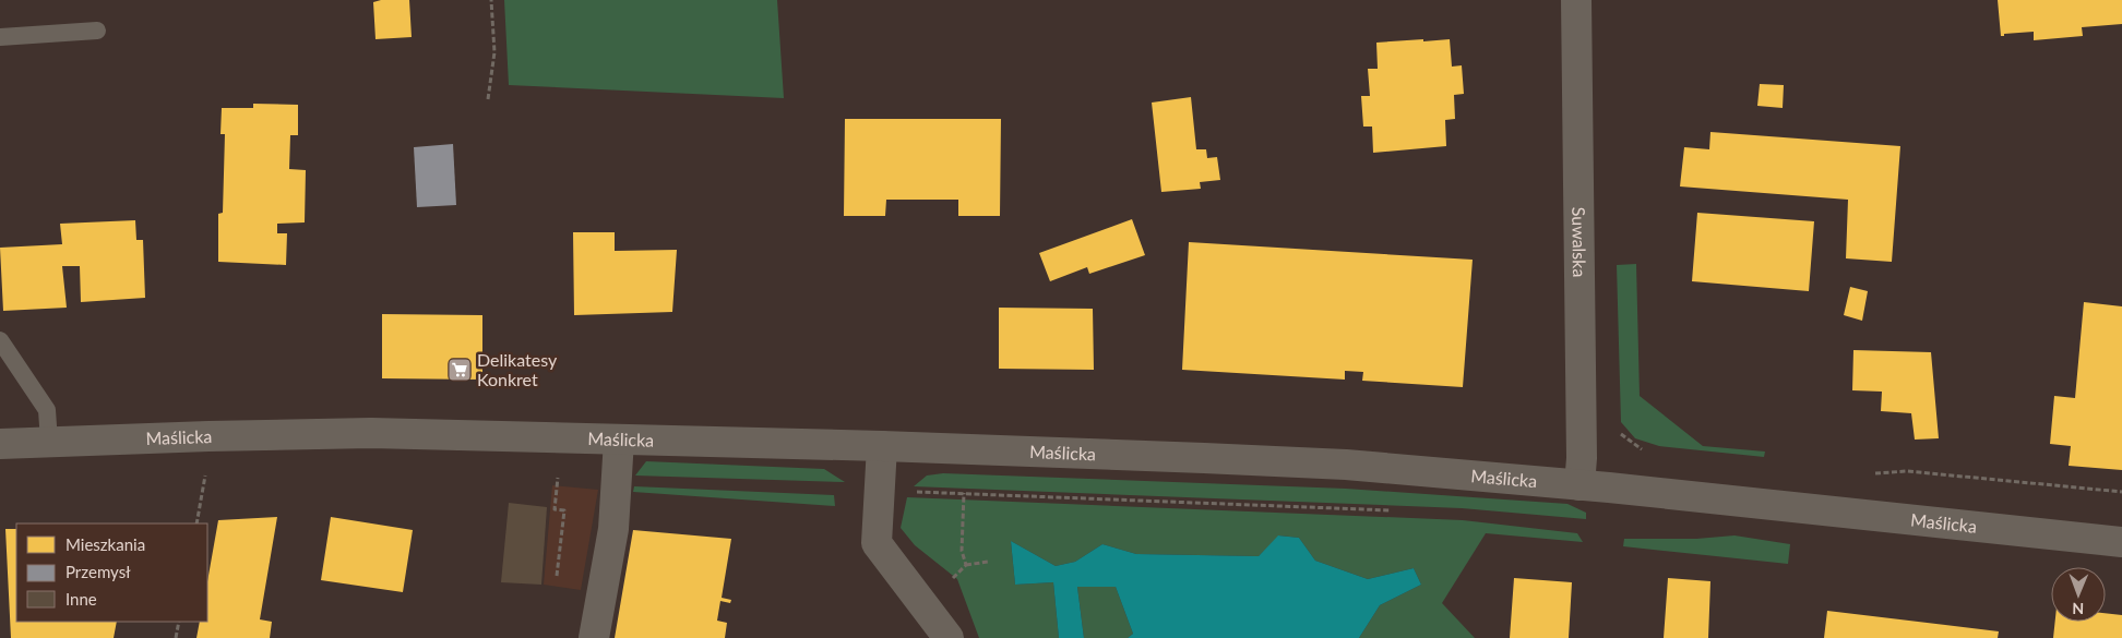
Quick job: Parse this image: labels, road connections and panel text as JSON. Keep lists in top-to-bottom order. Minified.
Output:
{"streets":{"street":["Suwalska","Maślicka"]},"crossings":[["Suwalska","Maślicka"]],"places":{"supermarket":["Delikatesy Konkret"]},"legend":["Mieszkania","Przemysł","Inne"],"north":"bottom"}
